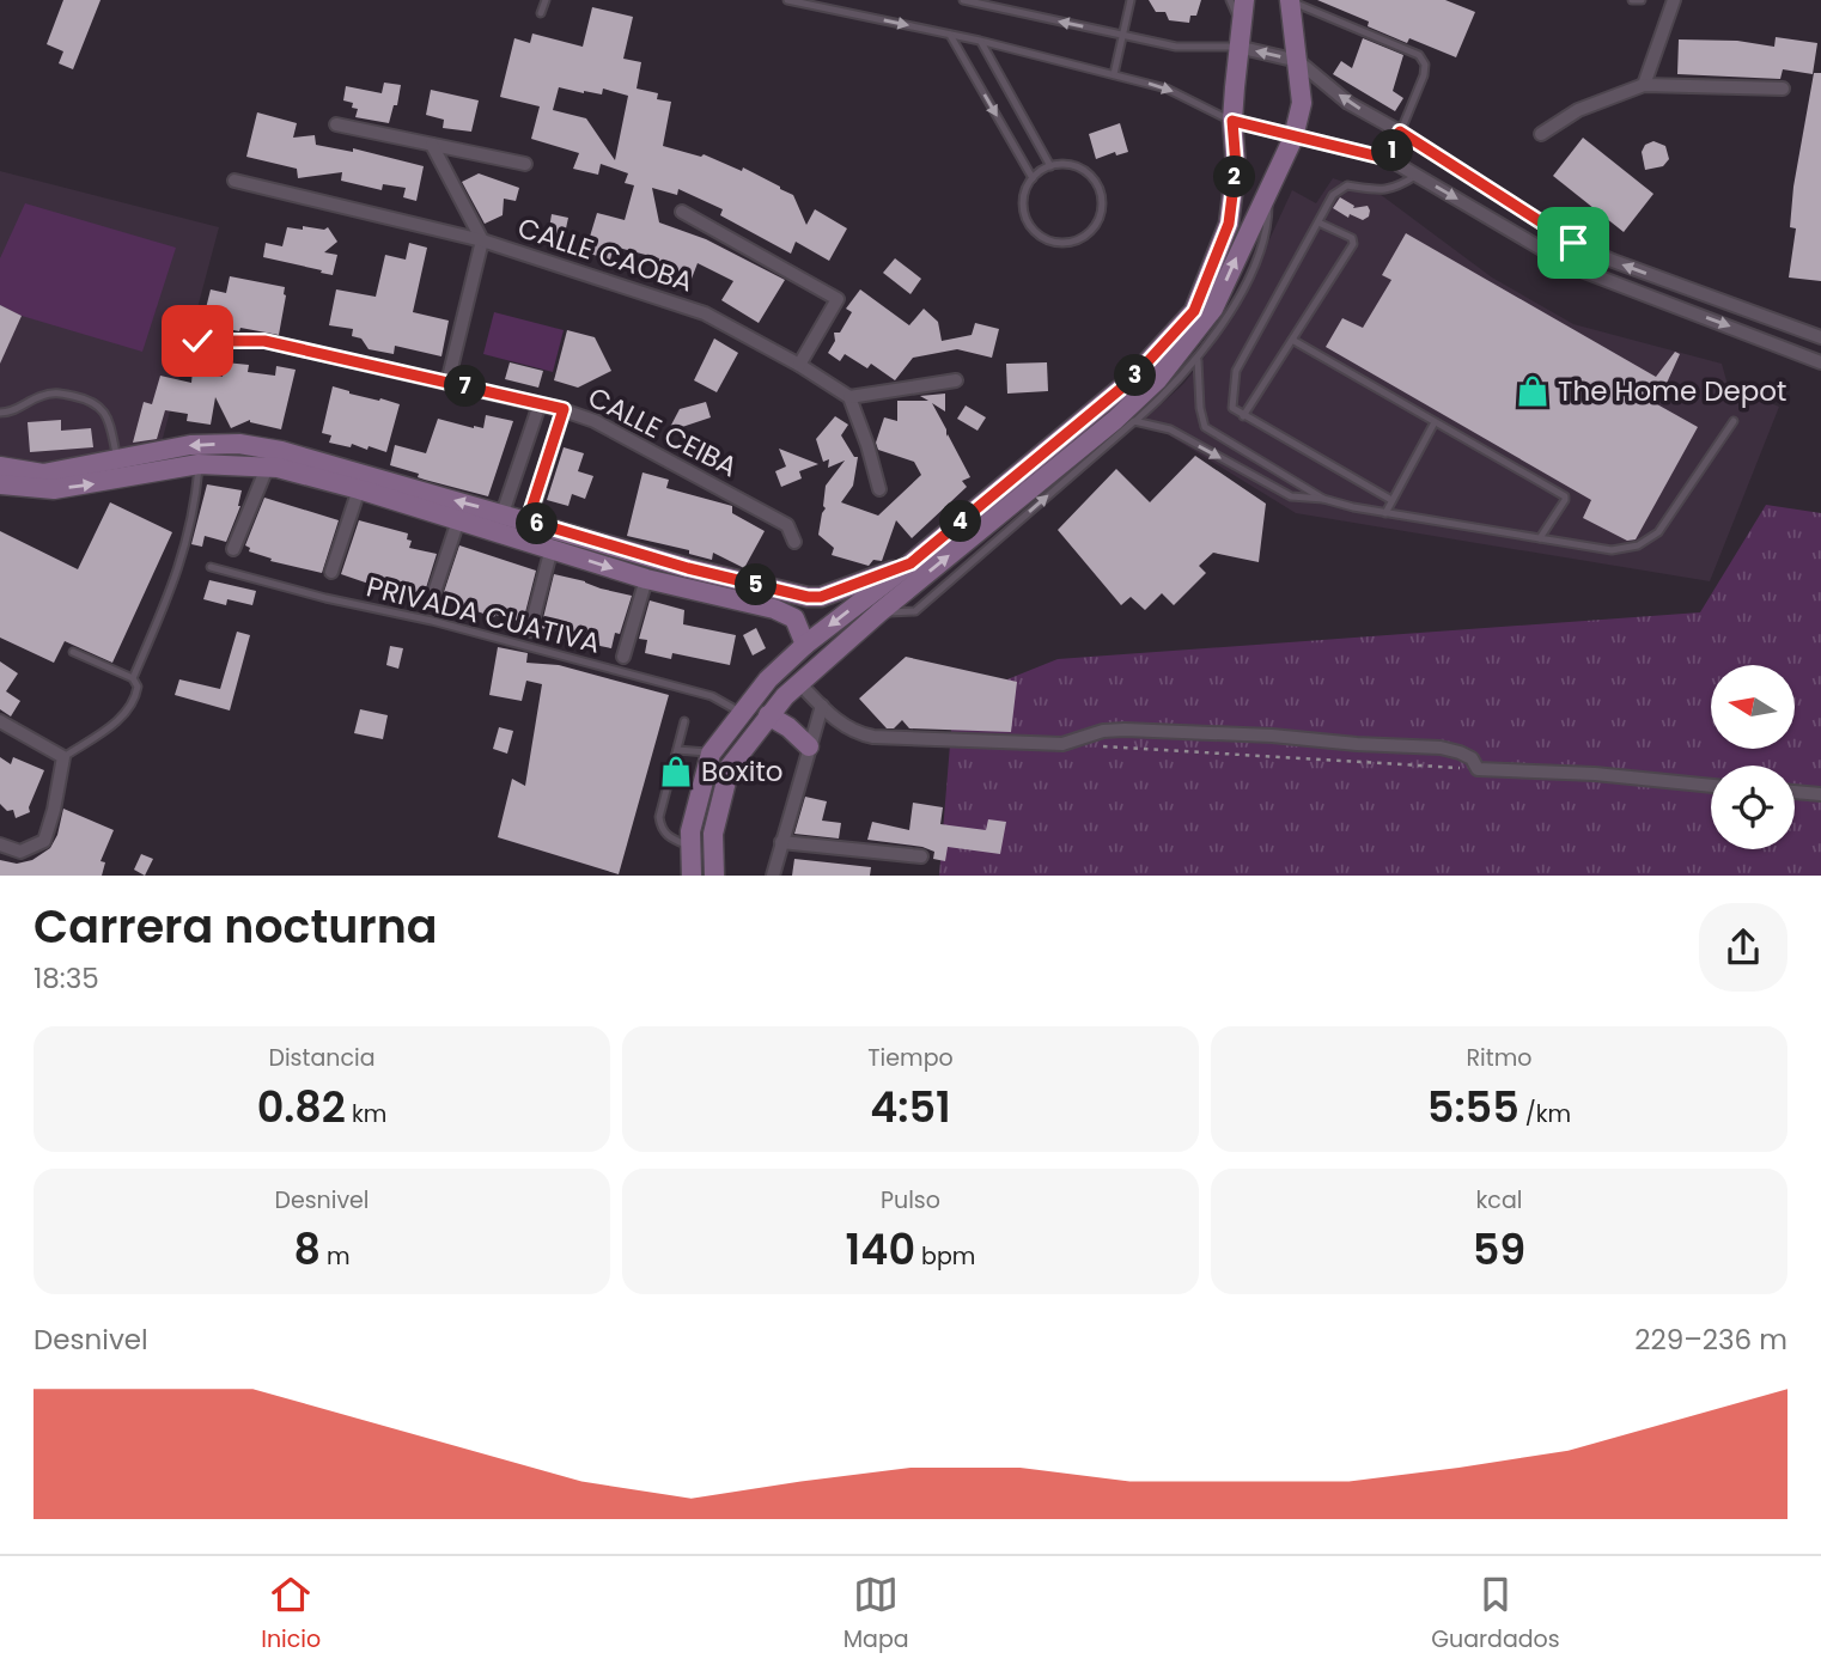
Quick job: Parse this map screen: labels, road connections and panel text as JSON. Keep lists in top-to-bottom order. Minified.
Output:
{"streets":{"street":["CALLE CAOBA","CALLE CEIBA"],"lane":["PRIVADA CUATIVA"]},"places":{"shop":["The Home Depot","Boxito"]},"north":"left","page":{"pins":["1","2","3","7","4","6","5"],"heading":["Carrera nocturna","18:35"],"stats":[["Distancia","0.82 km"],["Tiempo","4:51"],["Ritmo","5:55 /km"],["Desnivel","8 m"],["Pulso","140 bpm"],["kcal","59"]],"chart":["Desnivel","229–236 m"],"tabs":["Inicio","Mapa","Guardados"]}}
